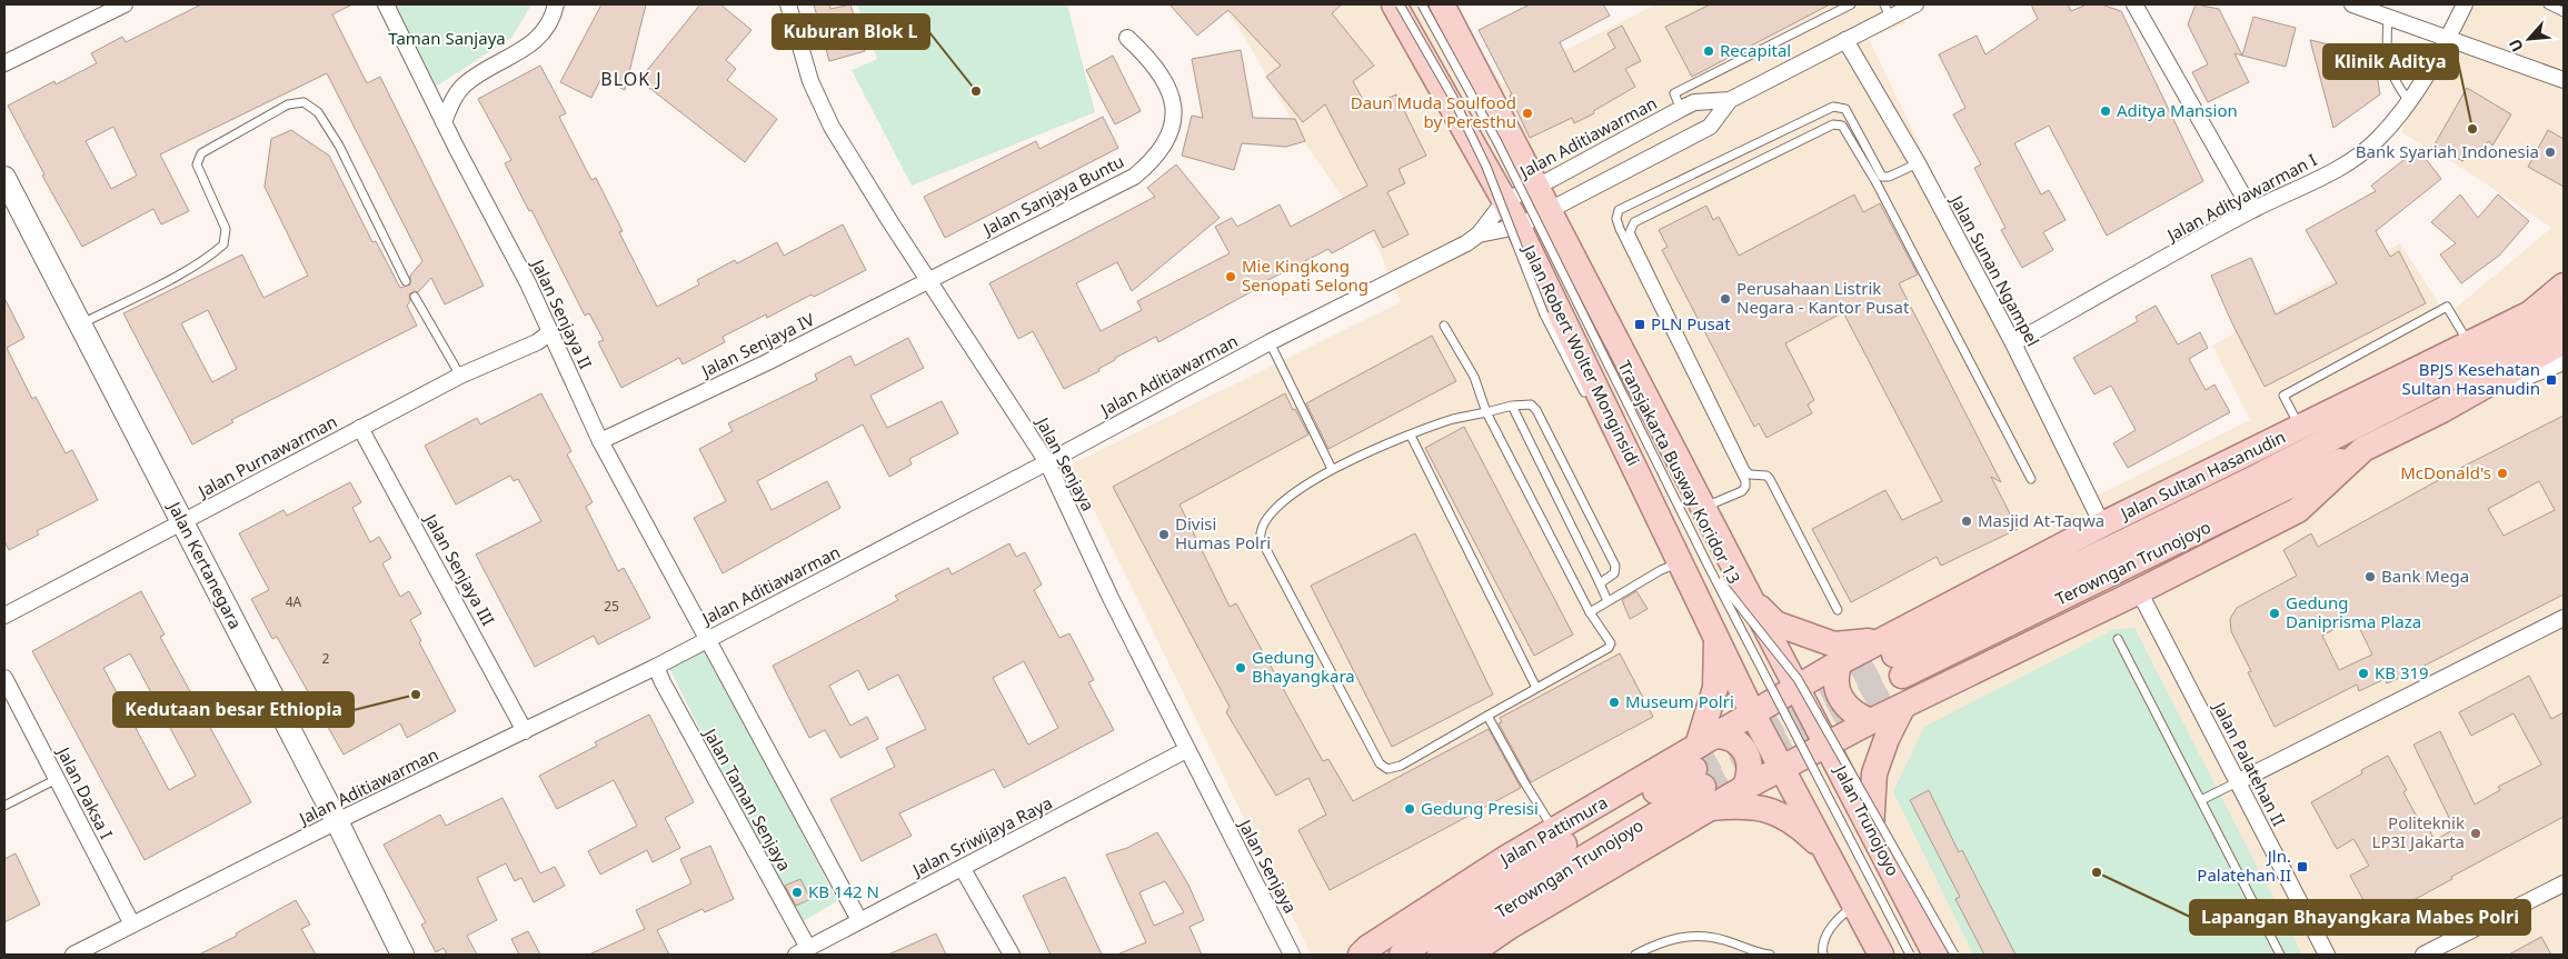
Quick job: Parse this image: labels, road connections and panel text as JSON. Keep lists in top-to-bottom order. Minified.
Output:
{"streets":{"main road":["Jalan Robert Wolter Monginsidi","Jalan Sultan Hasanudin","Terowngan Trunojoyo","Jalan Trunojoyo","Jalan Pattimura"],"street":["Jalan Aditiawarman","Jalan Sanjaya Buntu","Jalan Adityawarman I","Jalan Sunan Ngampel","Jalan Senjaya II","Jalan Senjaya IV","Jalan Purnawarman","Jalan Senjaya","Jalan Kertanegara","Jalan Senjaya III","Jalan Palatehan II","Jalan Daksa I","Jalan Taman Senjaya","Jalan Sriwijaya Raya"],"lane":["Transjakarta Busway Koridor 13"]},"crossings":[["Jalan Aditiawarman","Jalan Sunan Ngampel"],["Jalan Aditiawarman","Jalan Senjaya II"],["Jalan Aditiawarman","Jalan Robert Wolter Monginsidi"],["Jalan Aditiawarman","Jalan Senjaya"],["Jalan Aditiawarman","Jalan Kertanegara"],["Jalan Aditiawarman","Jalan Senjaya III"],["Jalan Aditiawarman","Jalan Daksa I"],["Jalan Aditiawarman","Jalan Taman Senjaya"],["Jalan Sanjaya Buntu","Jalan Senjaya IV"],["Jalan Sanjaya Buntu","Jalan Senjaya"],["Jalan Adityawarman I","Jalan Sunan Ngampel"],["Jalan Sunan Ngampel","Jalan Sultan Hasanudin"],["Jalan Senjaya II","Jalan Senjaya IV"],["Jalan Senjaya II","Jalan Purnawarman"],["Jalan Senjaya IV","Jalan Senjaya"],["Jalan Robert Wolter Monginsidi","Jalan Sultan Hasanudin"],["Jalan Robert Wolter Monginsidi","Jalan Pattimura"],["Jalan Purnawarman","Jalan Kertanegara"],["Jalan Purnawarman","Jalan Senjaya III"],["Jalan Senjaya","Jalan Sriwijaya Raya"],["Jalan Sultan Hasanudin","Terowngan Trunojoyo"],["Jalan Sultan Hasanudin","Jalan Trunojoyo"],["Jalan Sultan Hasanudin","Jalan Pattimura"],["Terowngan Trunojoyo","Jalan Pattimura"],["Jalan Taman Senjaya","Jalan Sriwijaya Raya"]],"districts":["BLOK J"],"parks":["Taman Sanjaya"],"places":{"other":["Recapital","Kuburan Blok L","Aditya Mansion","Daun Muda Soulfood by Peresthu","Klinik Aditya","Bank Syariah Indonesia","Mie Kingkong Senopati Selong","Perusahaan Listrik Negara - Kantor Pusat","McDonald's","Masjid At-Taqwa","Divisi Humas Polri","Bank Mega","Gedung Daniprisma Plaza","Gedung Bhayangkara","KB 319","Kedutaan besar Ethiopia","Museum Polri","Gedung Presisi","Politeknik LP3I Jakarta","Lapangan Bhayangkara Mabes Polri","KB 142 N"],"transit":["PLN Pusat","BPJS Kesehatan Sultan Hasanudin","Jln. Palatehan II"]},"house_numbers":["4A","25","2"],"north":"bottom left"}
